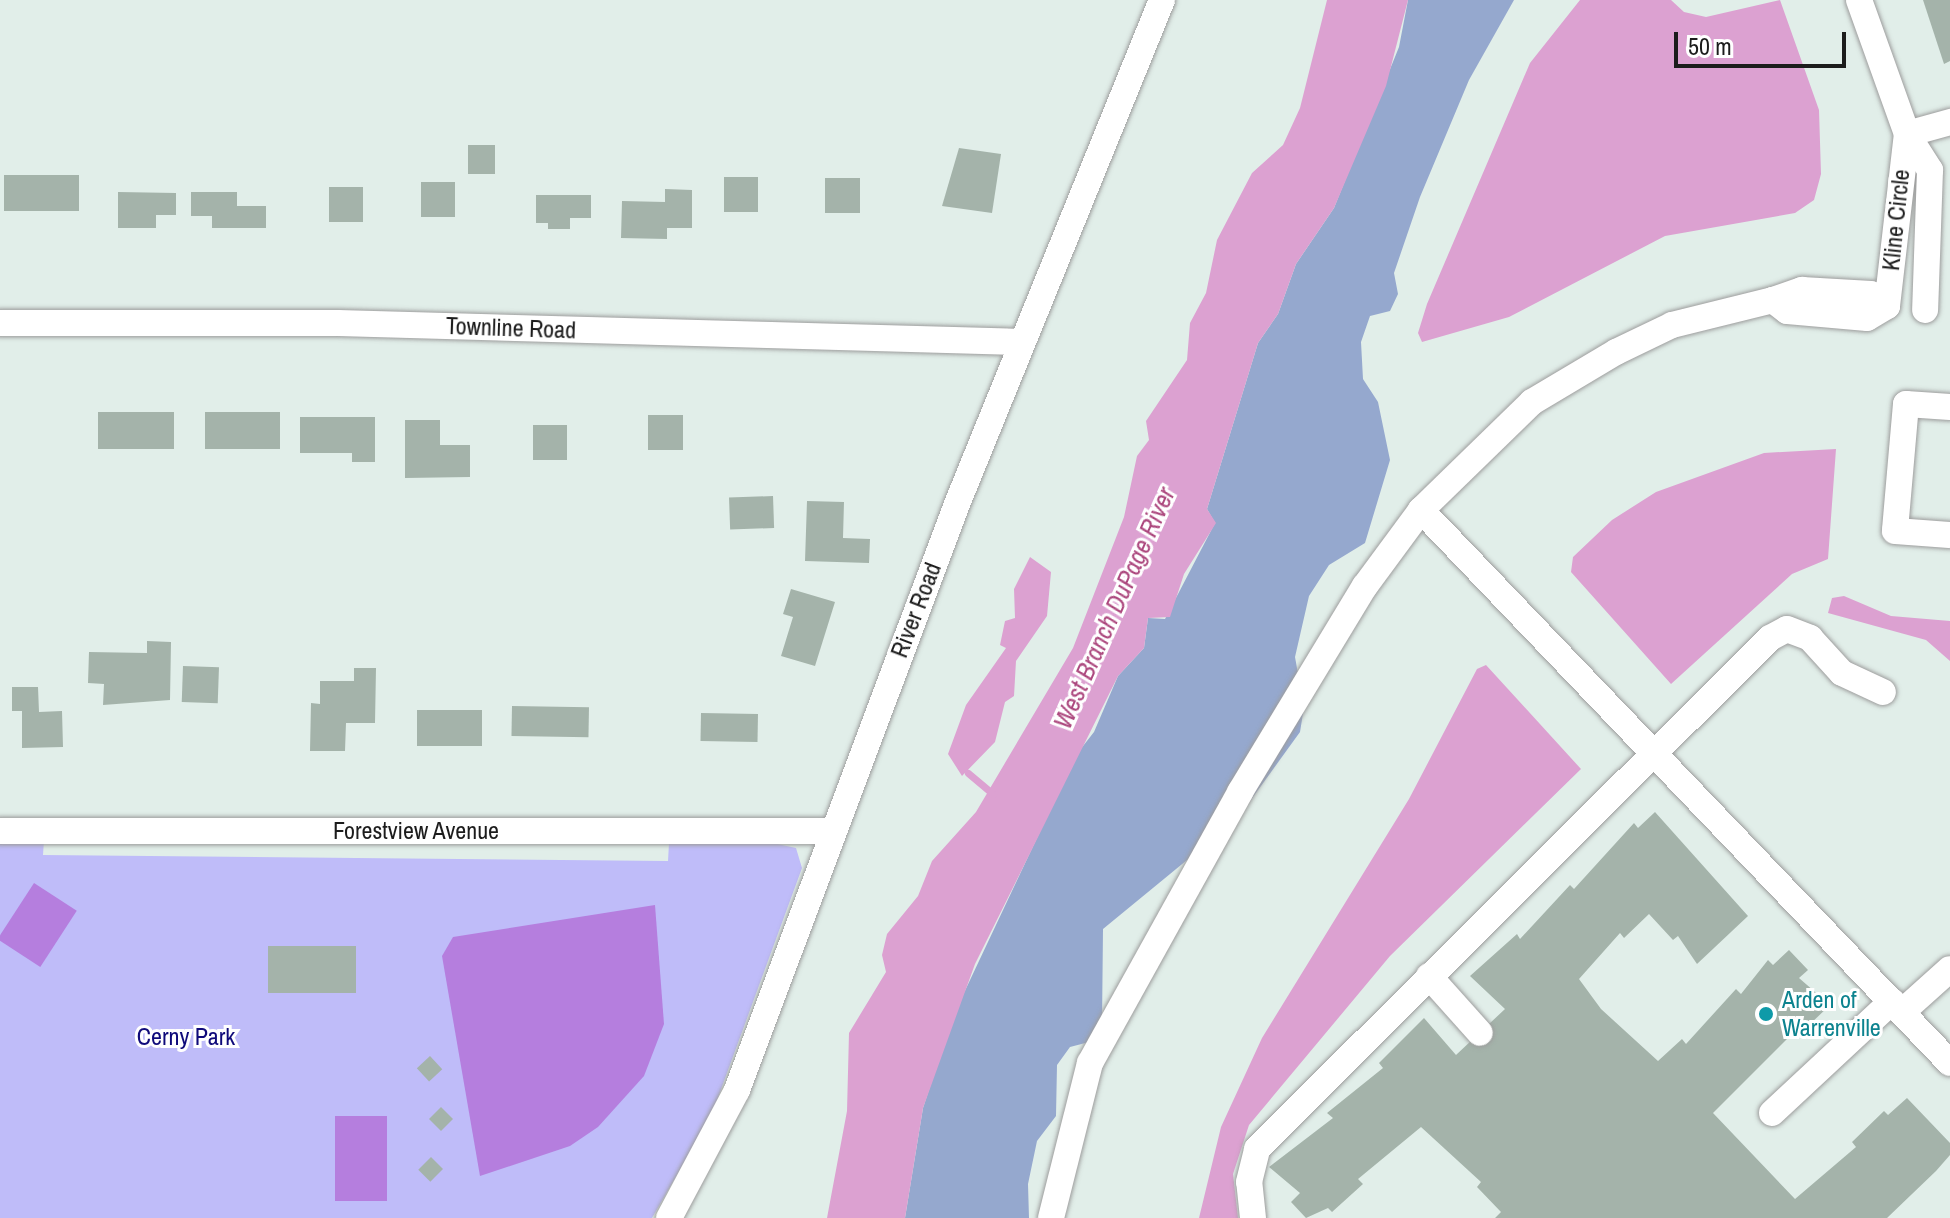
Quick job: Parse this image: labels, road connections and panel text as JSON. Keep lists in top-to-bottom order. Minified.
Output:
{"streets":{"street":["Kline Circle","Townline Road","River Road","Forestview Avenue"]},"crossings":[["Townline Road","River Road"],["River Road","Forestview Avenue"]],"water":["West Branch DuPage River"],"parks":["Cerny Park"],"places":["Arden of Warrenville"],"scale_bar":"50 m"}
